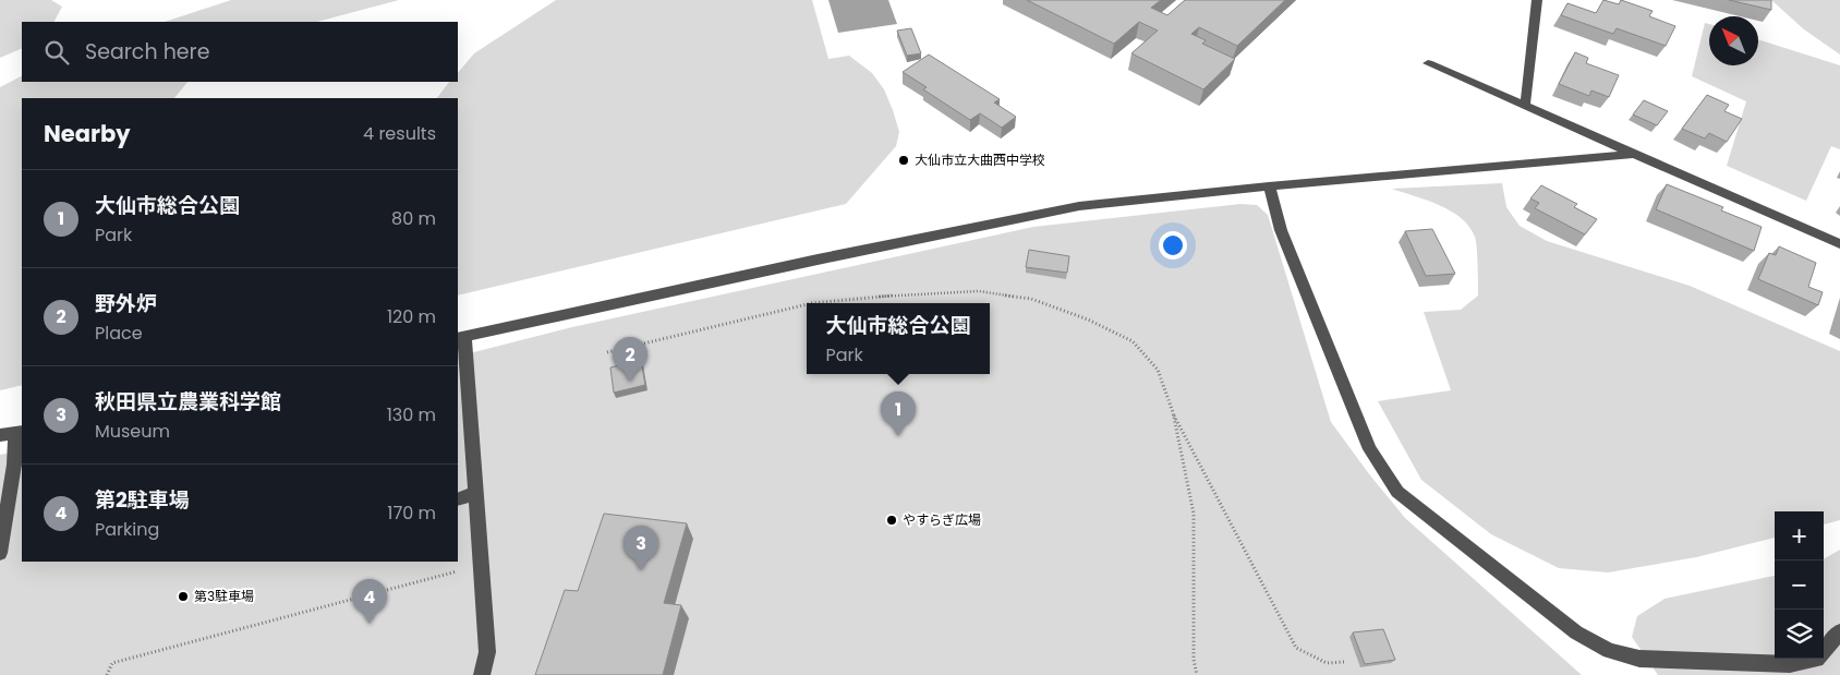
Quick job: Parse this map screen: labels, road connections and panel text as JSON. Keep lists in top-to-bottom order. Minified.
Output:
{"places":["大仙市立大曲西中学校","やすらぎ広場","第3駐車場"],"north":"top left","page":{"search":"Search here","heading":["Nearby","4 results"],"list":[{"mark":"1","name":"大仙市総合公園","note":"Park","value":"80 m"},{"mark":"2","name":"野外炉","note":"Place","value":"120 m"},{"mark":"3","name":"秋田県立農業科学館","note":"Museum","value":"130 m"},{"mark":"4","name":"第2駐車場","note":"Parking","value":"170 m"}],"popup":["大仙市総合公園","Park"],"pins":["2","1","3","4"],"map_buttons":["+","−"]}}
